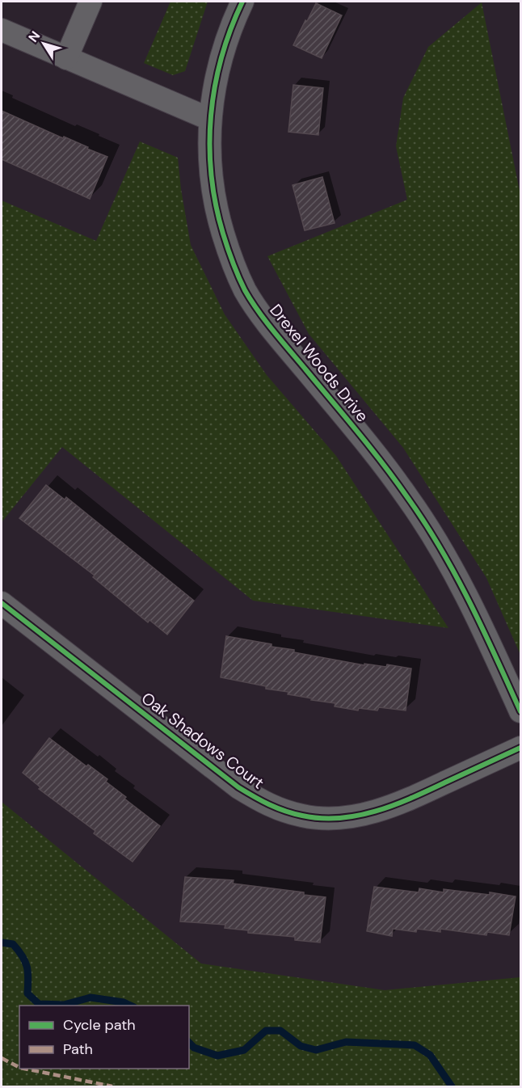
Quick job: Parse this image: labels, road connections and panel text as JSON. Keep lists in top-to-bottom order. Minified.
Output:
{"streets":{"street":["Drexel Woods Drive","Oak Shadows Court"]},"legend":["Cycle path","Path"],"north":"top left"}
